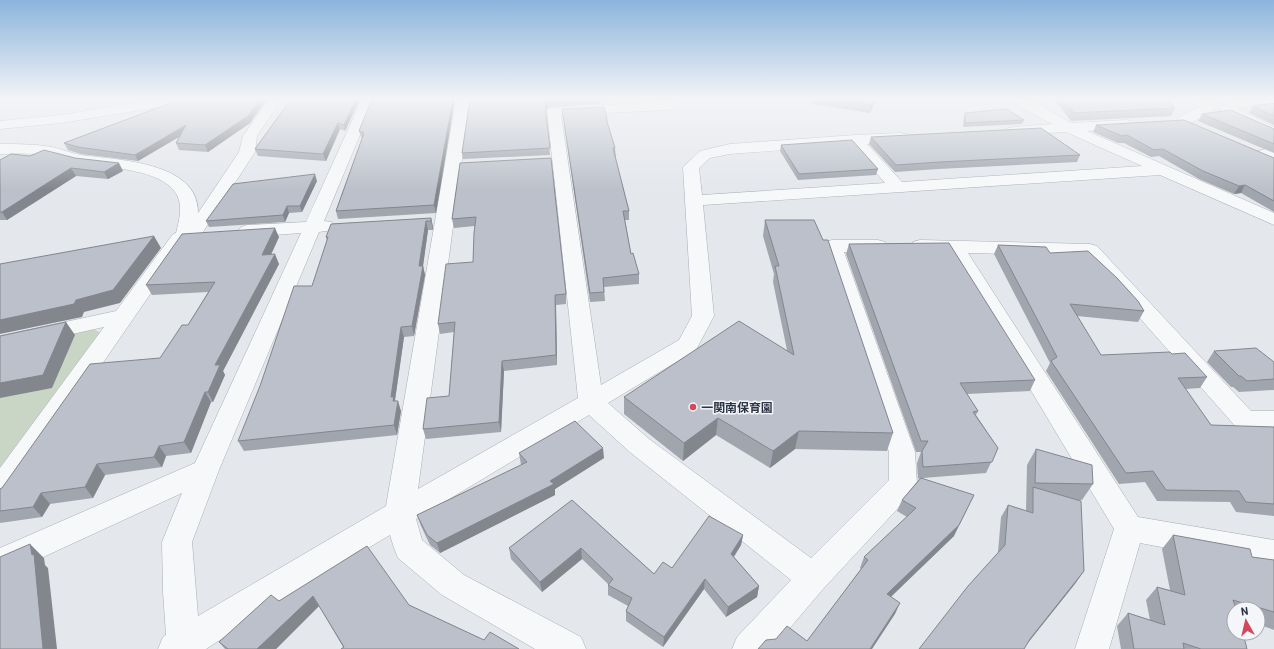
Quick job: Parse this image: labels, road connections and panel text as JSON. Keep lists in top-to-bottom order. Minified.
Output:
{"places":["一関南保育園"],"north":"top"}
